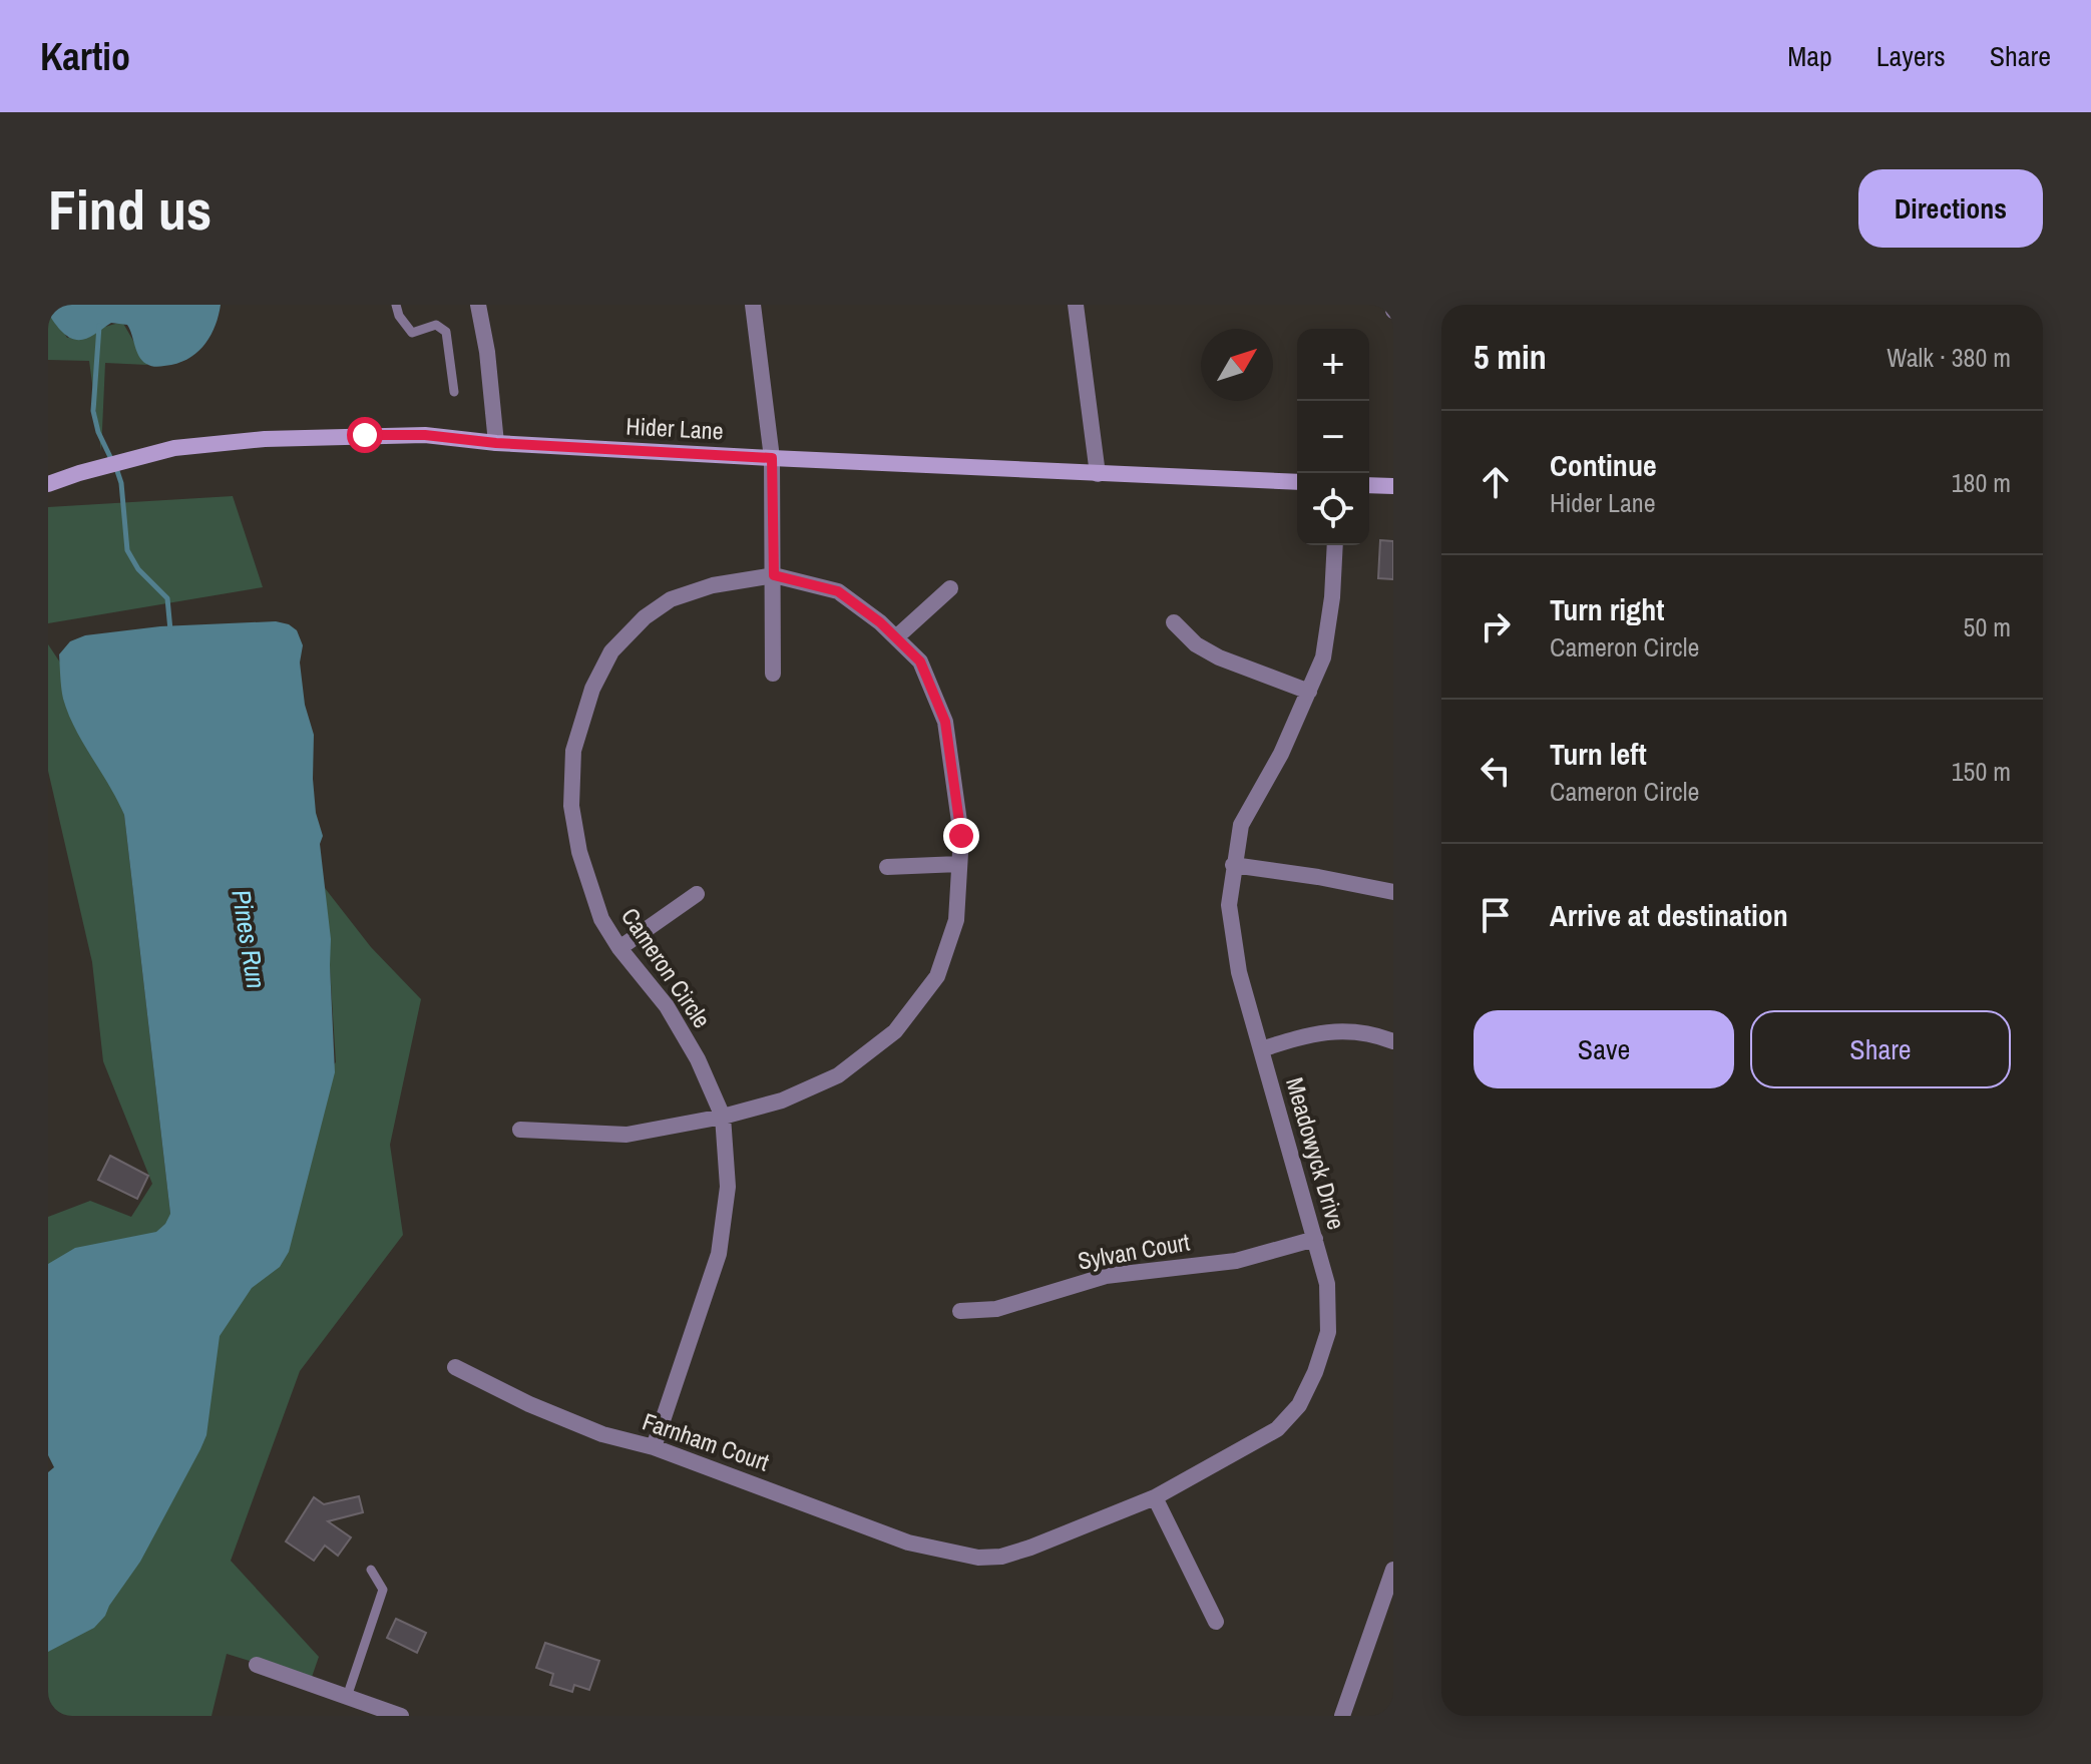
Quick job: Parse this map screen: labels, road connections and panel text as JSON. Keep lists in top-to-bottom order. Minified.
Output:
{"streets":{"street":["Hider Lane","Cameron Circle","Meadowyck Drive","Sylvan Court","Farnham Court"]},"crossings":[["Cameron Circle","Farnham Court"],["Meadowyck Drive","Sylvan Court"],["Meadowyck Drive","Farnham Court"]],"water":["Pines Run"],"north":"top right","page":{"header":"Kartio","nav":["Map","Layers","Share"],"buttons":["Directions",["Save","Share"]],"title":"Find us","heading":["5 min","Walk · 380 m"],"map_buttons":["+","−"],"list":[["Continue","Hider Lane","180 m"],["Turn right","Cameron Circle","50 m"],["Turn left","Cameron Circle","150 m"],"Arrive at destination"]}}
